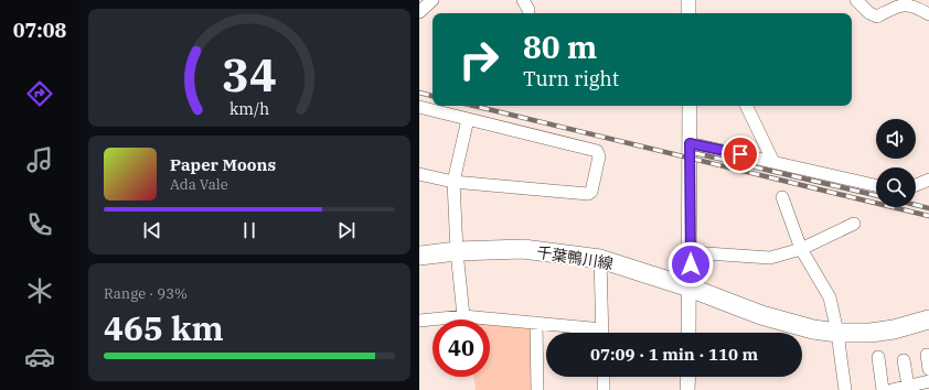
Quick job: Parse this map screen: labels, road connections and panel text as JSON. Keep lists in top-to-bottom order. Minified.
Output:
{"streets":{"main road":["千葉鴨川線"]},"page":{"tabs":"07:08","turn":["80 m","Turn right"],"song":["Paper Moons","Ada Vale"],"tile":["Range · 93%","465 km"],"limit":"40","trip":"07:09 · 1 min · 110 m","gauge":["34","km/h"]}}
